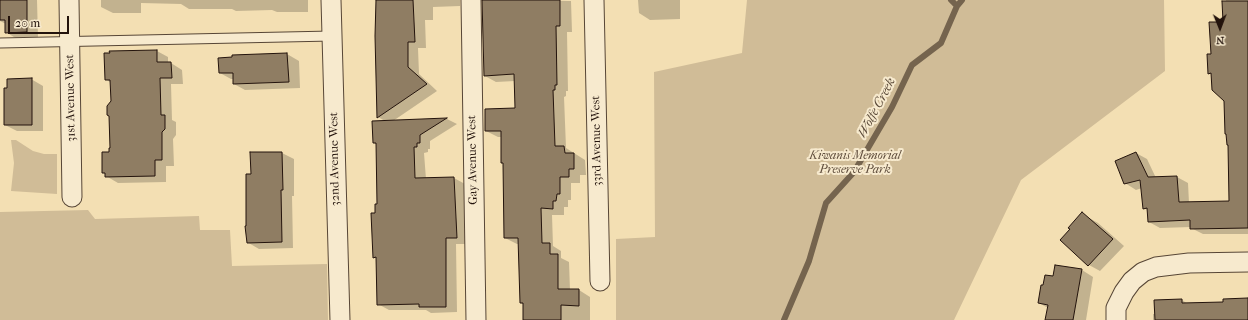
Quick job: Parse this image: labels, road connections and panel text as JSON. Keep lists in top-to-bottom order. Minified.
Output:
{"streets":{"street":["31st Avenue West","33rd Avenue West","32nd Avenue West","Gay Avenue West"]},"water":["Wolfe Creek"],"parks":["Kiwanis Memorial Preserve Park"],"scale_bar":"20 m","north":"bottom"}
